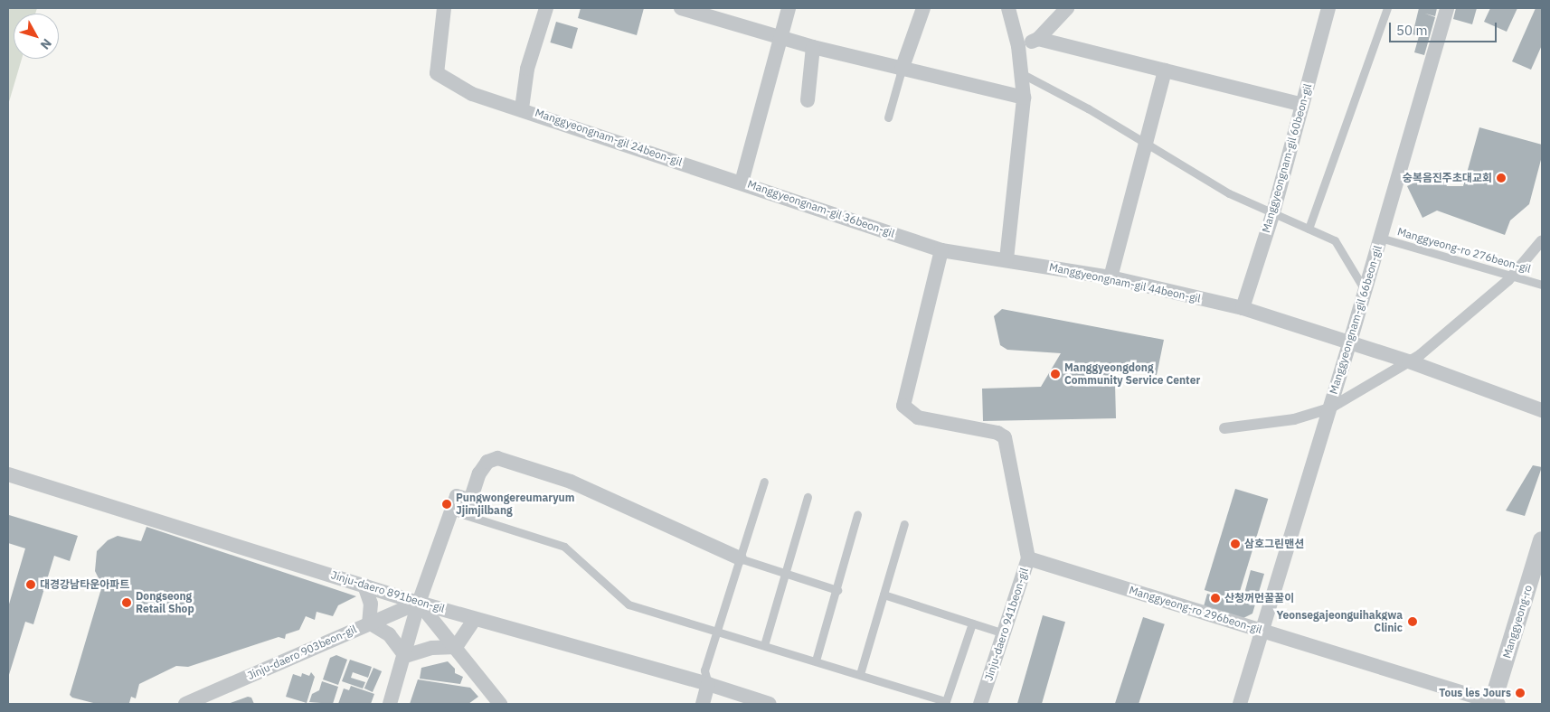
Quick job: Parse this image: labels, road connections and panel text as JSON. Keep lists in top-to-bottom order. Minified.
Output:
{"streets":{"street":["Manggyeongnam-gil 24beon-gil","Manggyeongnam-gil 60beon-gil","Manggyeongnam-gil 36beon-gil","Manggyeongnam-gil 44beon-gil","Manggyeongnam-gil 66beon-gil","Jinju-daero 891beon-gil","Manggyeong-ro 296beon-gil","Manggyeong-ro","Jinju-daero 941beon-gil","Jinju-daero 903beon-gil"],"lane":["Manggyeong-ro 276beon-gil"]},"crossings":[["Manggyeongnam-gil 24beon-gil","Manggyeongnam-gil 36beon-gil"],["Manggyeongnam-gil 60beon-gil","Manggyeongnam-gil 44beon-gil"],["Manggyeongnam-gil 36beon-gil","Manggyeongnam-gil 44beon-gil"],["Manggyeongnam-gil 36beon-gil","Jinju-daero 941beon-gil"],["Manggyeong-ro 276beon-gil","Manggyeongnam-gil 66beon-gil"],["Manggyeongnam-gil 44beon-gil","Manggyeongnam-gil 66beon-gil"],["Manggyeongnam-gil 66beon-gil","Manggyeong-ro 296beon-gil"],["Jinju-daero 891beon-gil","Jinju-daero 903beon-gil"],["Manggyeong-ro 296beon-gil","Manggyeong-ro"],["Manggyeong-ro 296beon-gil","Jinju-daero 941beon-gil"]],"places":["숭복음진주초대교회","Manggyeongdong Community Service Center","Pungwongereumaryum Jjimjilbang","삼호그린맨션","대경강남타운아파트","산청꺼먼꿀꿀이","Dongseong Retail Shop","Yeonsegajeonguihakgwa Clinic","Tous les Jours"],"scale_bar":"50 m","north":"bottom right"}
